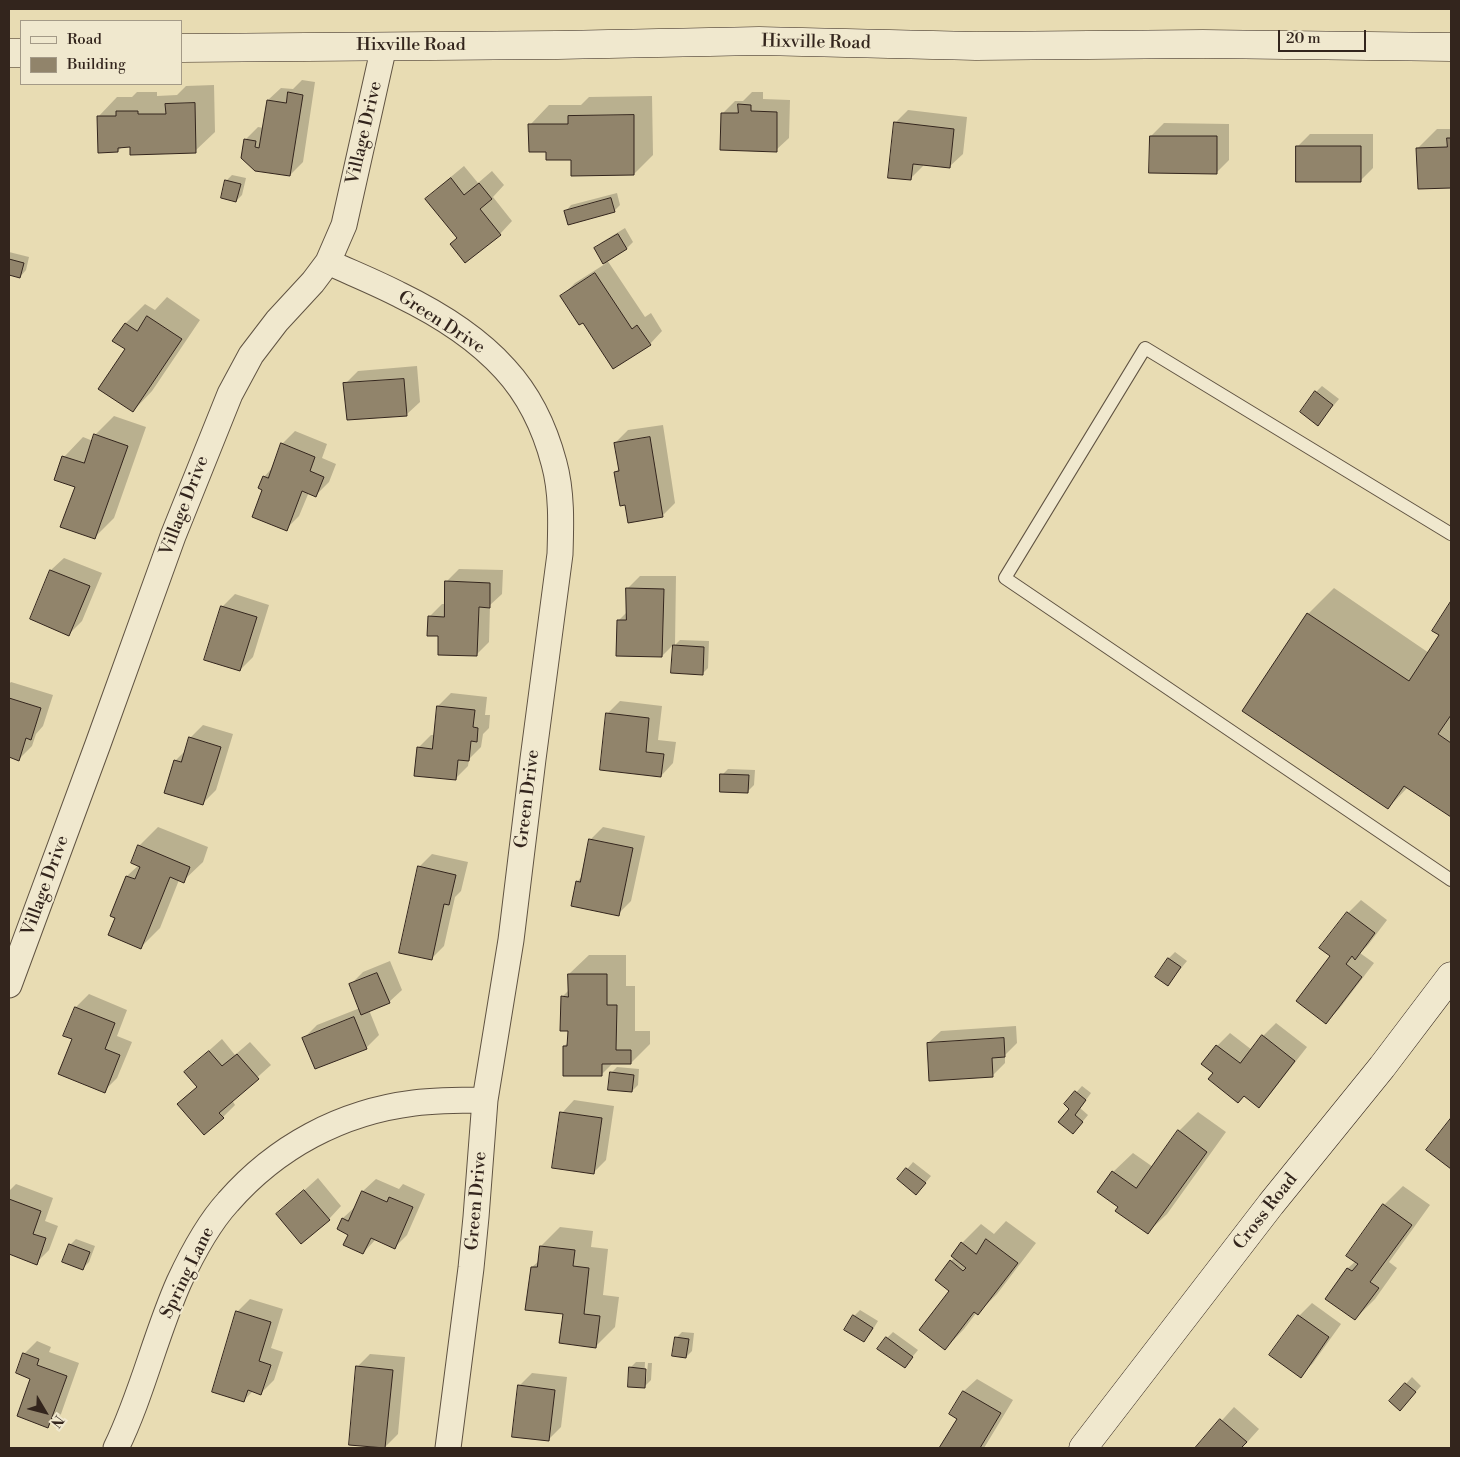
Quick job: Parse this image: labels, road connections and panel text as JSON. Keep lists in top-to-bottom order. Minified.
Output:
{"streets":{"street":["Hixville Road","Village Drive","Green Drive","Cross Road","Spring Lane"]},"crossings":[["Hixville Road","Village Drive"],["Village Drive","Green Drive"],["Green Drive","Spring Lane"]],"legend":["Road","Building"],"scale_bar":"20 m","north":"bottom right"}
